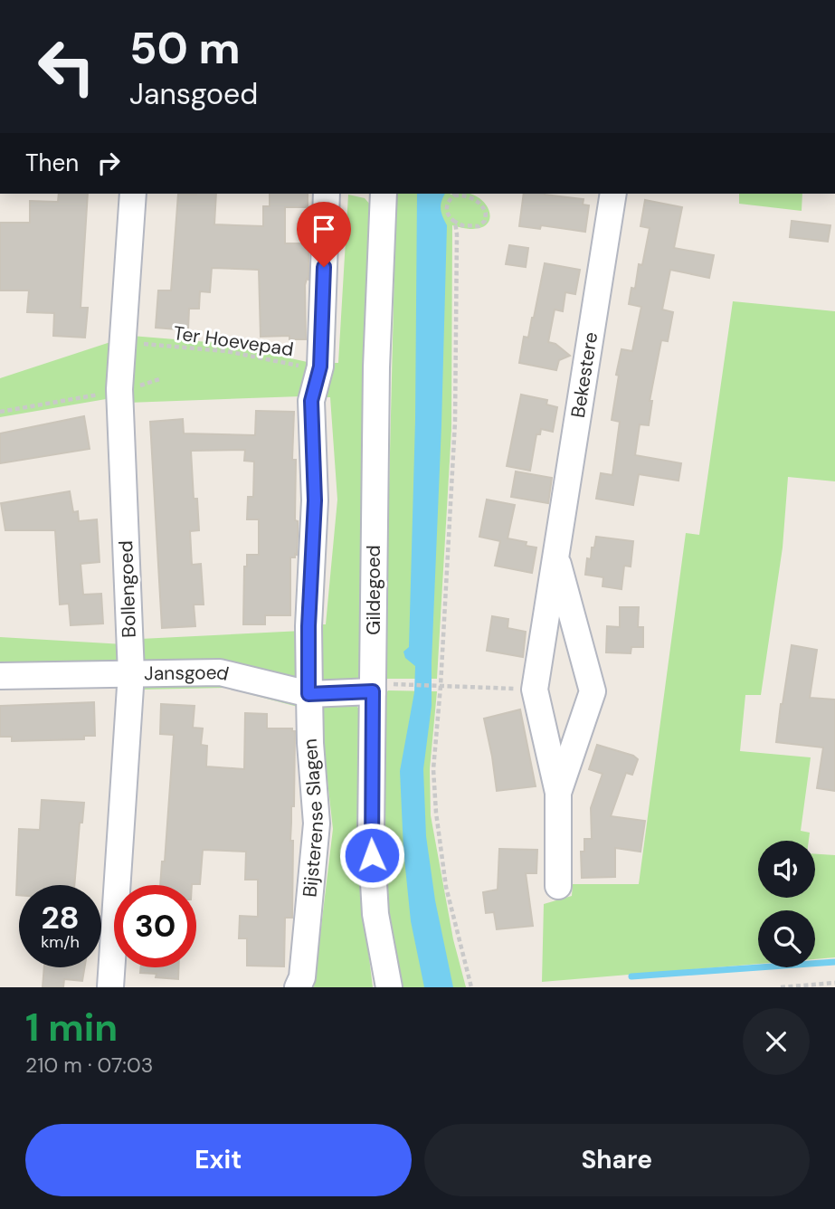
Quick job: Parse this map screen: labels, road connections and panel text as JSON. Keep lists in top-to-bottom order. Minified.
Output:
{"streets":{"street":["Bekestere","Bollengoed","Gildegoed","Jansgoed","Bijsterense Slagen"],"path":["Ter Hoevepad"]},"crossings":[["Ter Hoevepad","Bollengoed"],["Ter Hoevepad","Bijsterense Slagen"],["Bollengoed","Jansgoed"],["Gildegoed","Jansgoed"],["Jansgoed","Bijsterense Slagen"]],"page":{"turn":["50 m","Jansgoed"],"then":"Then","speed":"28 km/h","limit":"30","heading":["1 min","210 m · 07:03"],"buttons":["Exit","Share"]}}
